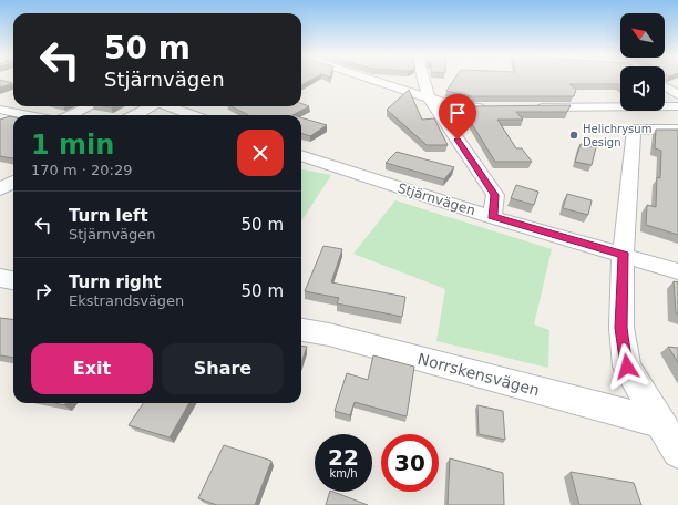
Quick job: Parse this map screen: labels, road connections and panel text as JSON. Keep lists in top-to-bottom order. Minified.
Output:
{"streets":{"street":["Stjärnvägen","Norrskensvägen"]},"places":["Helichrysum Design"],"north":"top left","page":{"turn":["50 m","Stjärnvägen"],"heading":["1 min","170 m · 20:29"],"list":[{"name":"Turn left","note":"Stjärnvägen","value":"50 m"},{"name":"Turn right","note":"Ekstrandsvägen","value":"50 m"}],"buttons":["Exit","Share"],"speed":"22 km/h","limit":"30"}}
